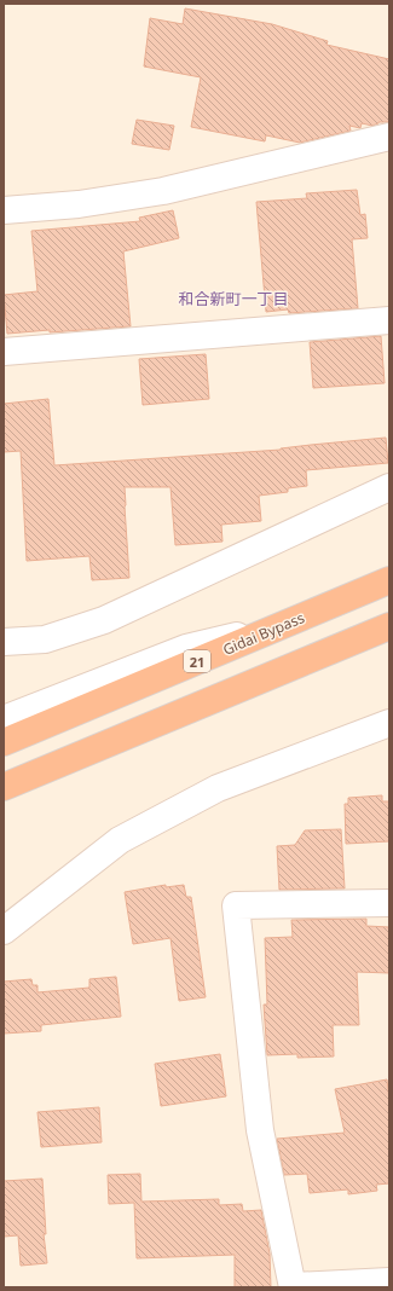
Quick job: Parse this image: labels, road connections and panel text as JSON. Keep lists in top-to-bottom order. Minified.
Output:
{"streets":{"highway":["Gidai Bypass","21"]},"districts":["和合新町一丁目"]}
